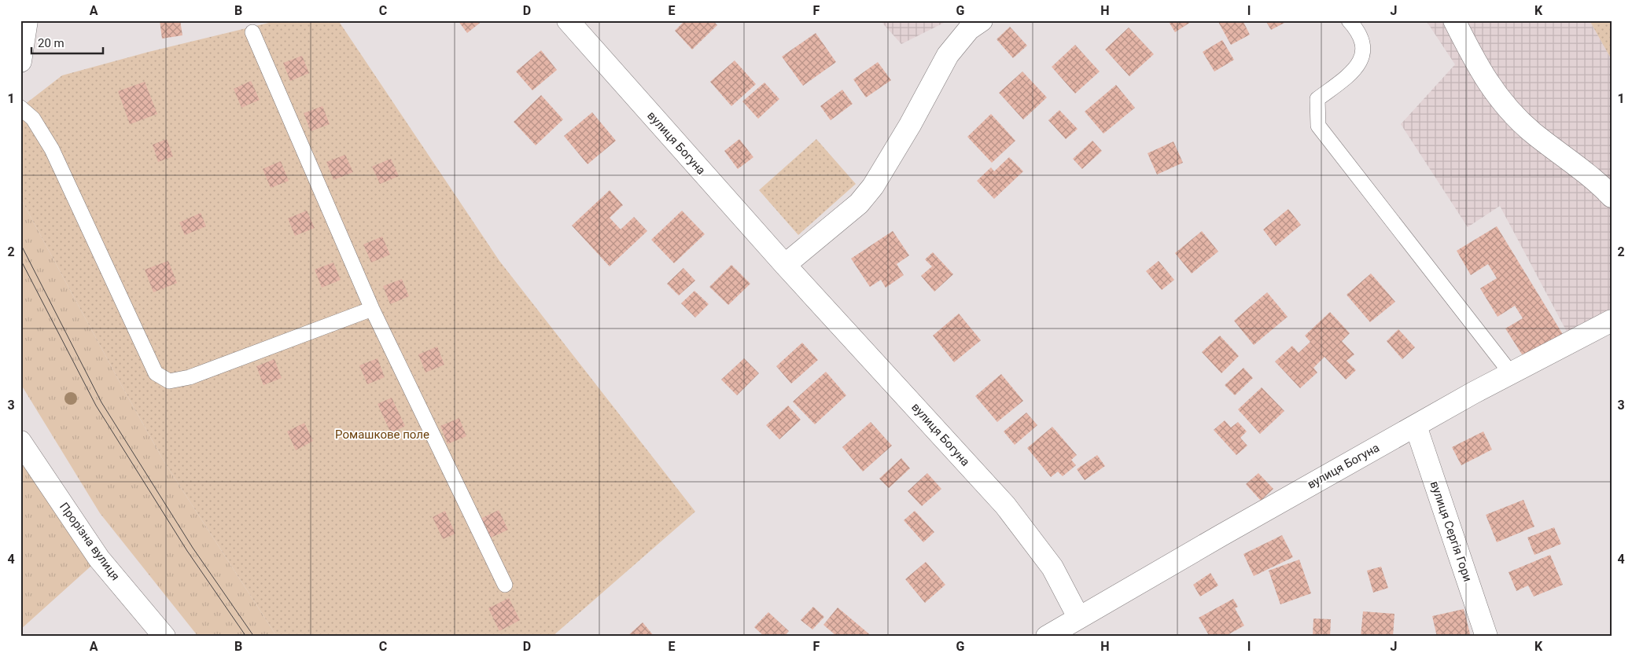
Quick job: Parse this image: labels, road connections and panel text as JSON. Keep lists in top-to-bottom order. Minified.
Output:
{"streets":{"street":["вулиця Богуна","вулиця Сергія Гори","Прорізна вулиця"]},"crossings":[["вулиця Богуна","вулиця Сергія Гори"]],"parks":["Ромашкове поле"],"scale_bar":"20 m","grid":{"columns":["A","B","C","D","E","F","G","H","I","J","K"],"rows":["1","2","3","4"]}}
